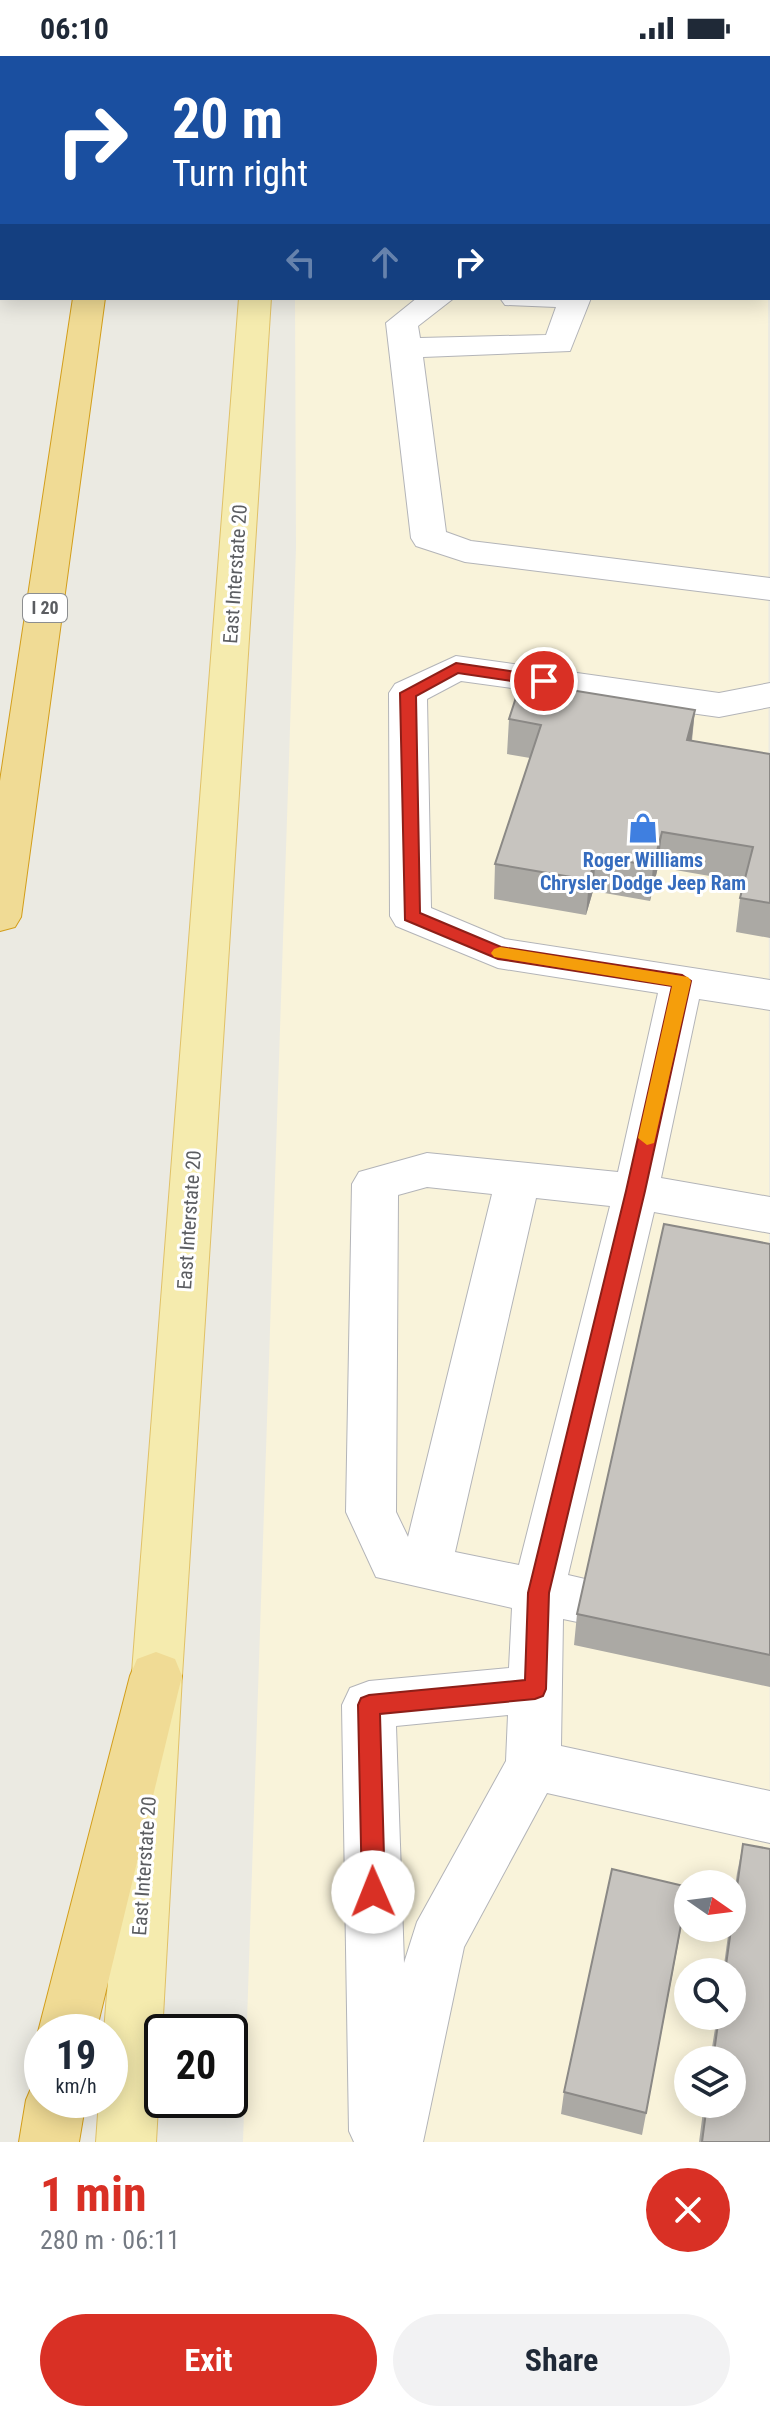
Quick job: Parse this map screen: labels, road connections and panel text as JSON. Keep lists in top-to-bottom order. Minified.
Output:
{"streets":{"highway":["I 20"],"main road":["East Interstate 20"]},"places":{"shop":["Roger Williams Chrysler Dodge Jeep Ram"]},"north":"right","page":{"status":"06:10","turn":["20 m","Turn right"],"speed":"19 km/h","limit":"20","heading":["1 min","280 m · 06:11"],"buttons":["Exit","Share"]}}
